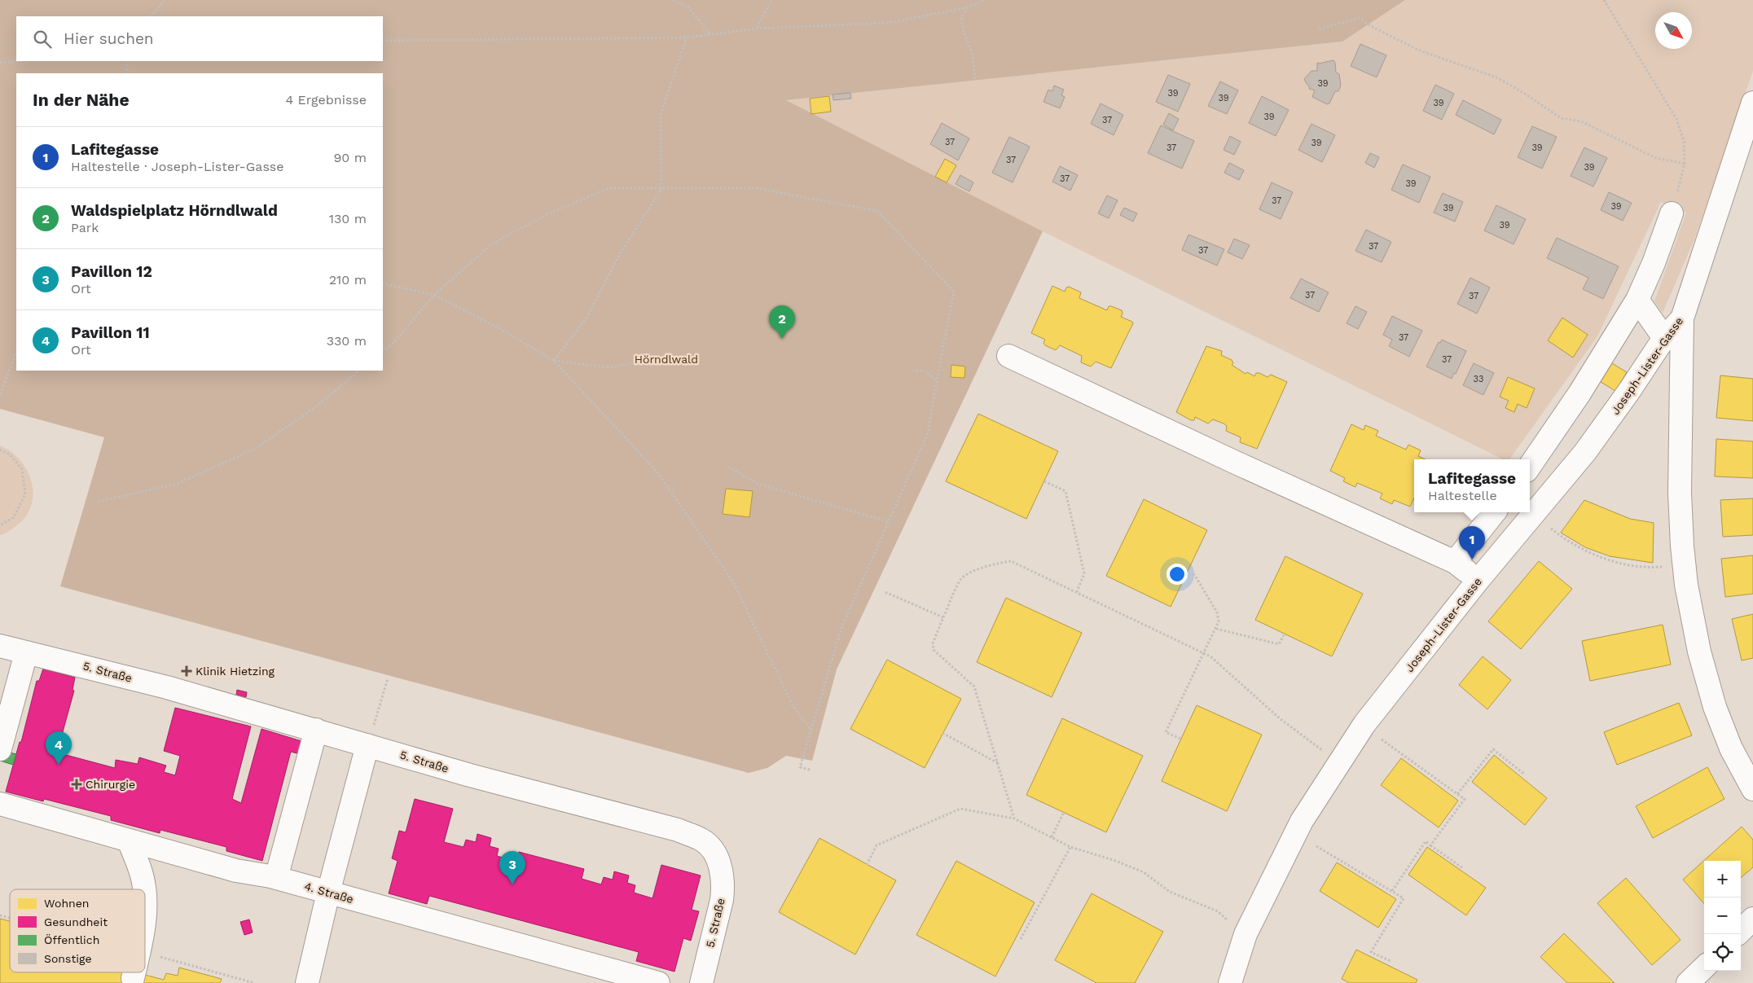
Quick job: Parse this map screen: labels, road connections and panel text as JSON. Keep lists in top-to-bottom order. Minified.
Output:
{"streets":{"street":["Joseph-Lister-Gasse","5. Straße","4. Straße"]},"parks":["Hörndlwald"],"places":{"health":["Klinik Hietzing","Chirurgie"]},"house_numbers":["39","39","39","39","39","37","37","39","37","39","37","39","37","39","37","39","39","39","37","37","37","37","37","37","33"],"legend":["Wohnen","Gesundheit","Öffentlich","Sonstige"],"north":"bottom right","page":{"search":"Hier suchen","heading":["In der Nähe","4 Ergebnisse"],"list":[{"mark":"1","name":"Lafitegasse","note":"Haltestelle · Joseph-Lister-Gasse","value":"90 m"},{"mark":"2","name":"Waldspielplatz Hörndlwald","note":"Park","value":"130 m"},{"mark":"3","name":"Pavillon 12","note":"Ort","value":"210 m"},{"mark":"4","name":"Pavillon 11","note":"Ort","value":"330 m"}],"pins":["2","1","4","3"],"popup":["Lafitegasse","Haltestelle"],"map_buttons":["+","−"]}}
